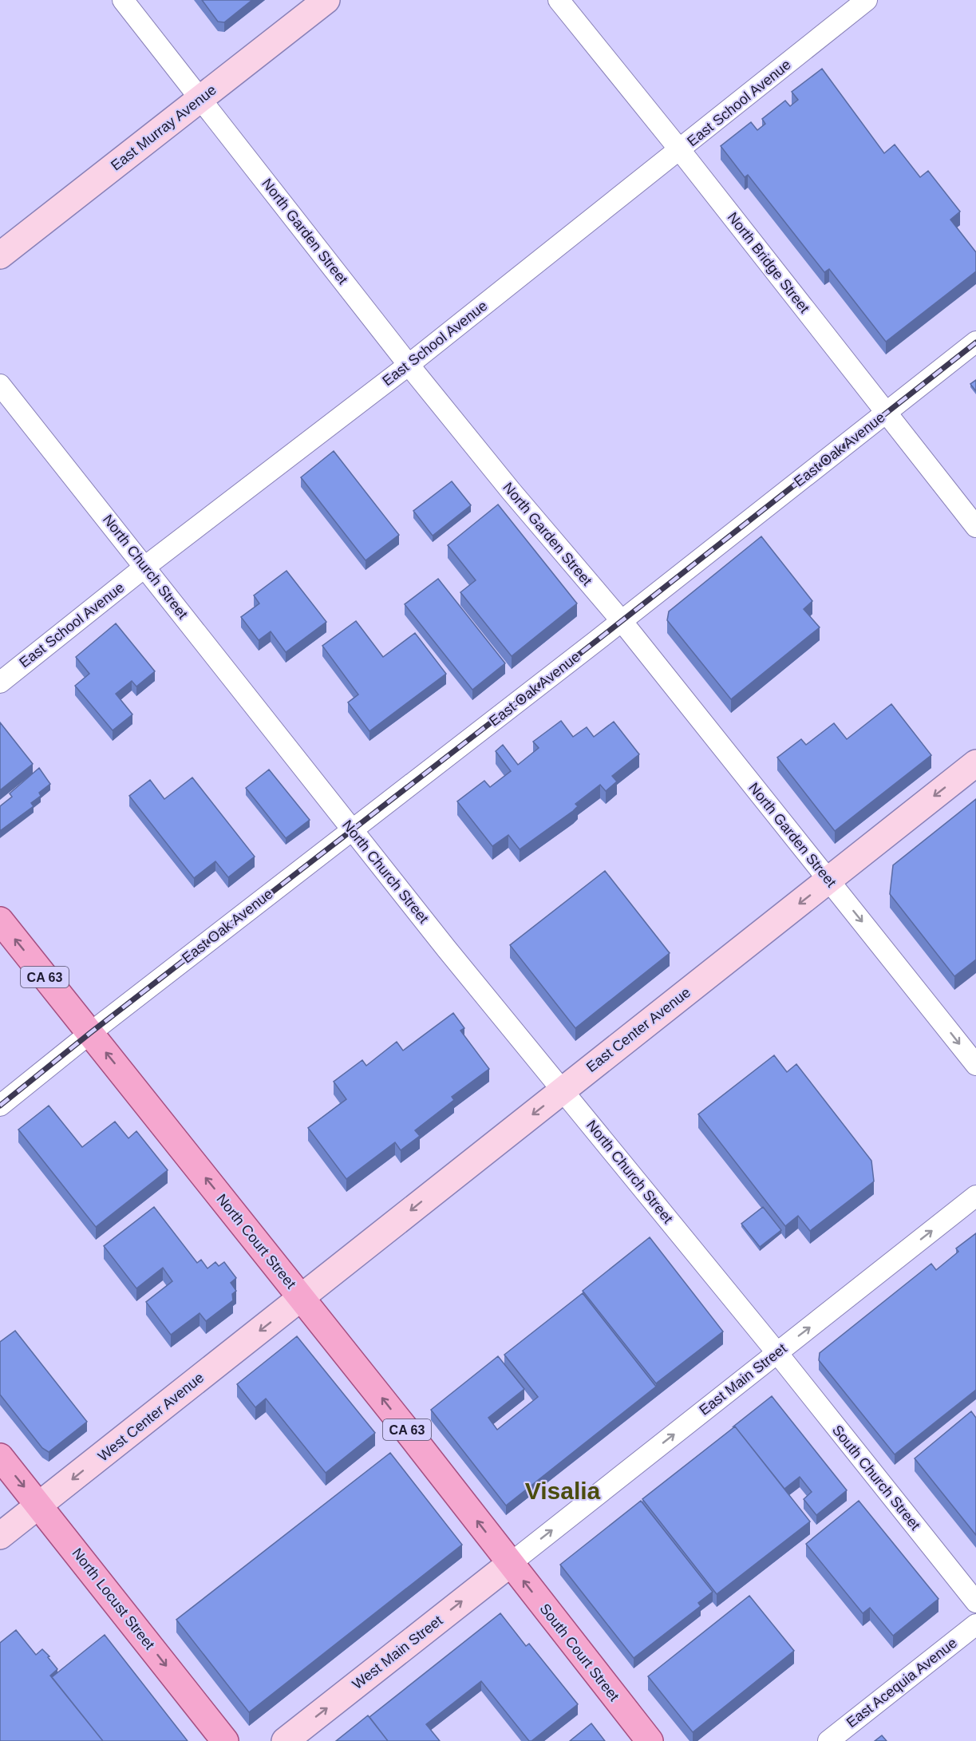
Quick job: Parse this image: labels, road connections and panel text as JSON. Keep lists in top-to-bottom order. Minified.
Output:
{"streets":{"main road":["CA 63","North Court Street","North Locust Street","South Court Street"],"street":["East School Avenue","East Murray Avenue","North Garden Street","North Bridge Street","East Oak Avenue","North Church Street","East Center Avenue","East Main Street","West Center Avenue","South Church Street","West Main Street","East Acequia Avenue"]},"crossings":[["East School Avenue","North Garden Street"],["East School Avenue","North Bridge Street"],["East School Avenue","North Church Street"],["East Murray Avenue","North Garden Street"],["North Garden Street","East Oak Avenue"],["North Garden Street","East Center Avenue"],["North Bridge Street","East Oak Avenue"],["East Oak Avenue","North Church Street"],["East Oak Avenue","North Court Street"],["North Church Street","East Center Avenue"],["North Church Street","East Main Street"],["North Church Street","South Church Street"],["East Center Avenue","North Court Street"],["East Center Avenue","West Center Avenue"],["North Court Street","East Main Street"],["North Court Street","West Center Avenue"],["North Court Street","West Main Street"],["North Court Street","South Court Street"],["East Main Street","South Church Street"],["East Main Street","West Main Street"],["East Main Street","South Court Street"],["West Center Avenue","North Locust Street"],["West Main Street","South Court Street"]],"one_way":["East Center Avenue","North Court Street","East Main Street","West Center Avenue","North Locust Street","West Main Street","South Court Street"],"districts":["Visalia"]}
